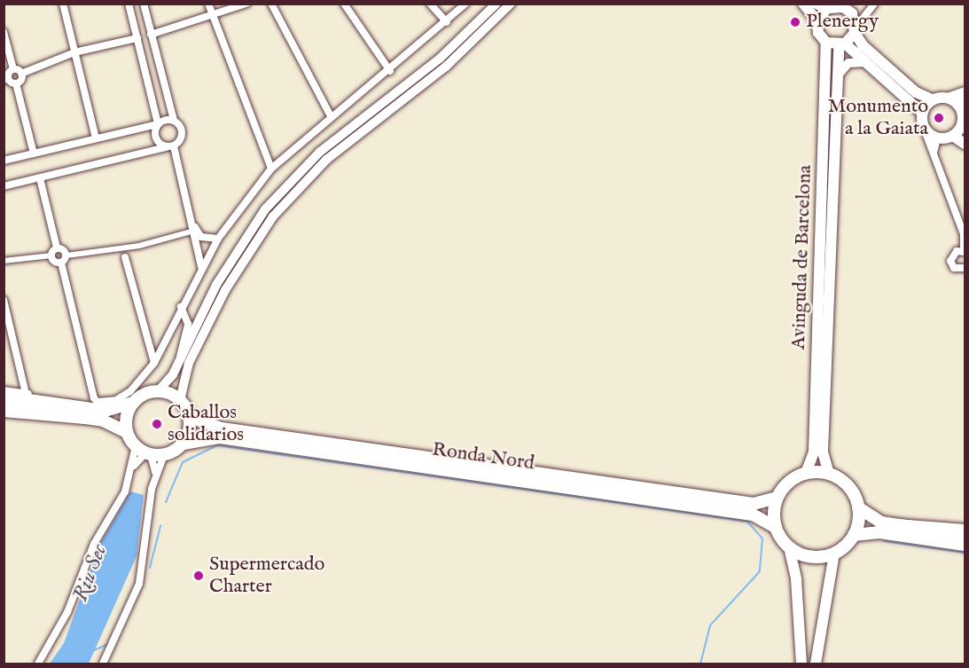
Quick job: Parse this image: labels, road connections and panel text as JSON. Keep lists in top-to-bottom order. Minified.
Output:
{"streets":{"main road":["Avinguda de Barcelona","Ronda Nord"]},"crossings":[["Avinguda de Barcelona","Ronda Nord"]],"water":["Riu Sec"],"places":["Plenergy","Monumento a la Gaiata","Caballos solidarios","Supermercado Charter"]}
